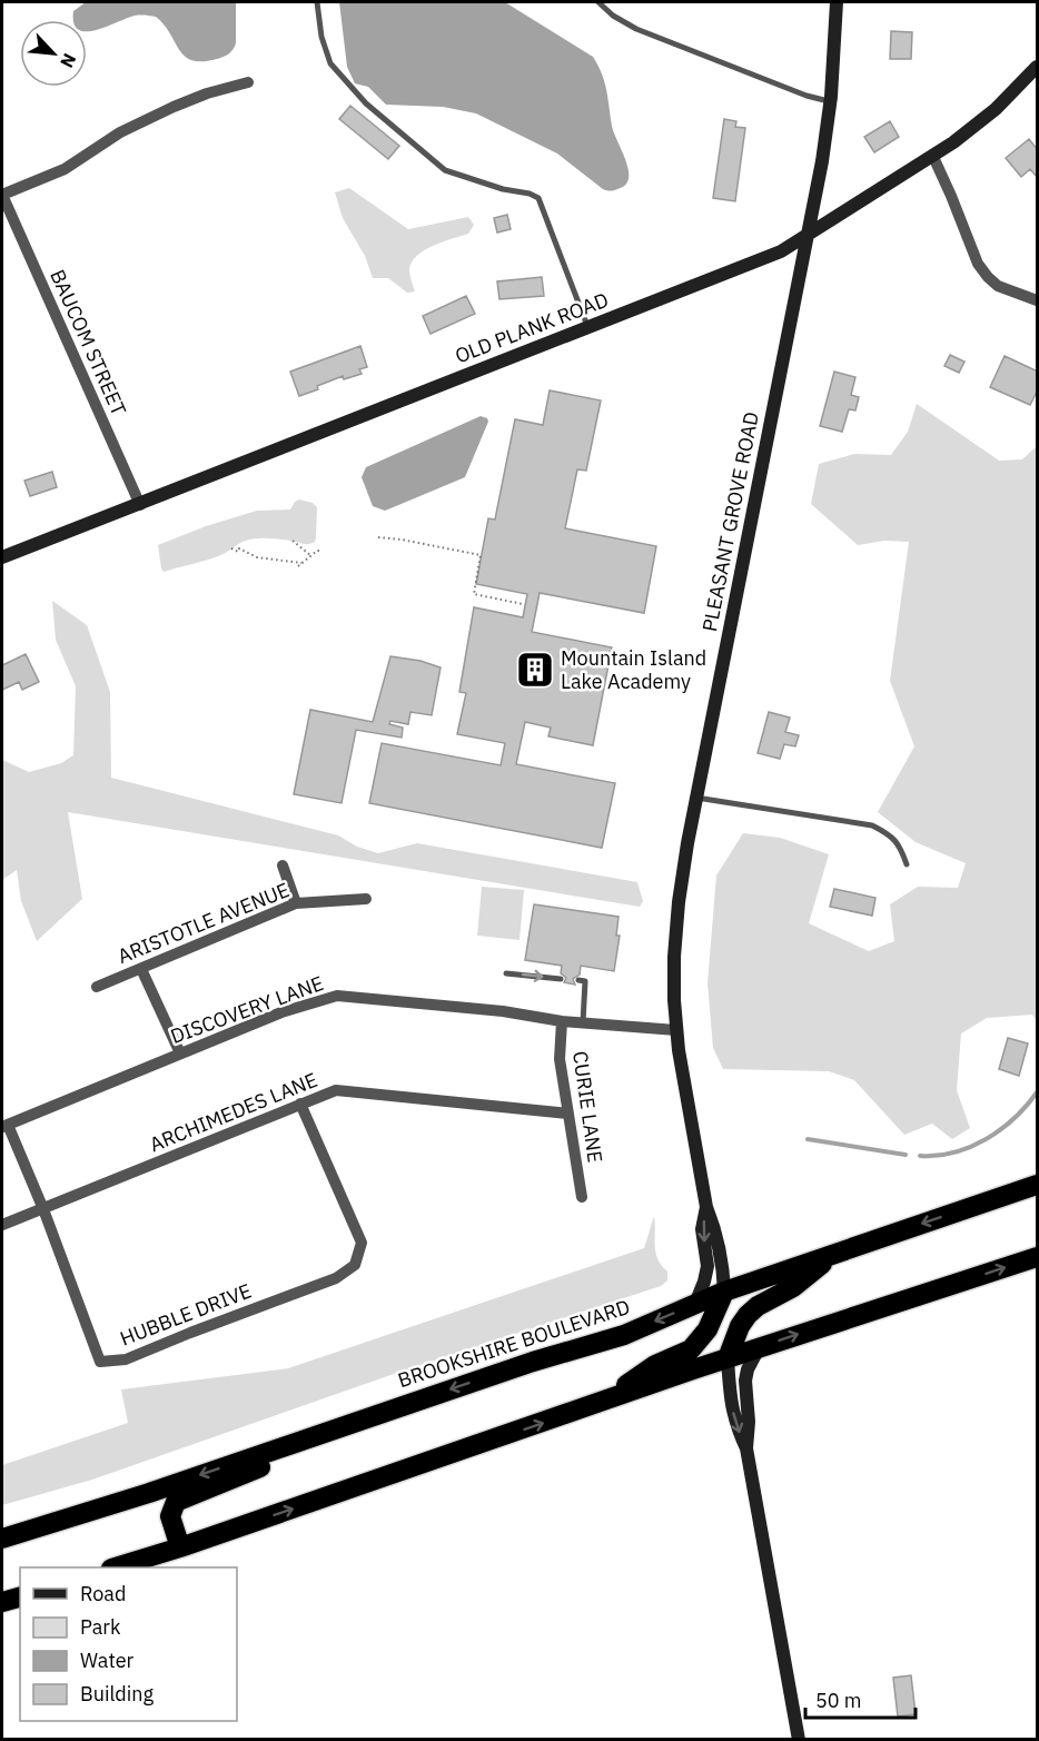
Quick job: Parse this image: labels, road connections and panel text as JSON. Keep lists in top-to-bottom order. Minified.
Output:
{"streets":{"highway":["BROOKSHIRE BOULEVARD"],"street":["OLD PLANK ROAD","BAUCOM STREET","PLEASANT GROVE ROAD","ARISTOTLE AVENUE","DISCOVERY LANE","CURIE LANE","ARCHIMEDES LANE","HUBBLE DRIVE"]},"crossings":[["OLD PLANK ROAD","BAUCOM STREET"],["OLD PLANK ROAD","PLEASANT GROVE ROAD"],["PLEASANT GROVE ROAD","DISCOVERY LANE"],["PLEASANT GROVE ROAD","BROOKSHIRE BOULEVARD"],["DISCOVERY LANE","CURIE LANE"],["DISCOVERY LANE","HUBBLE DRIVE"],["CURIE LANE","ARCHIMEDES LANE"],["ARCHIMEDES LANE","HUBBLE DRIVE"]],"places":{"building":["Mountain Island Lake Academy"]},"legend":["Road","Park","Water","Building"],"scale_bar":"50 m","north":"bottom right"}
